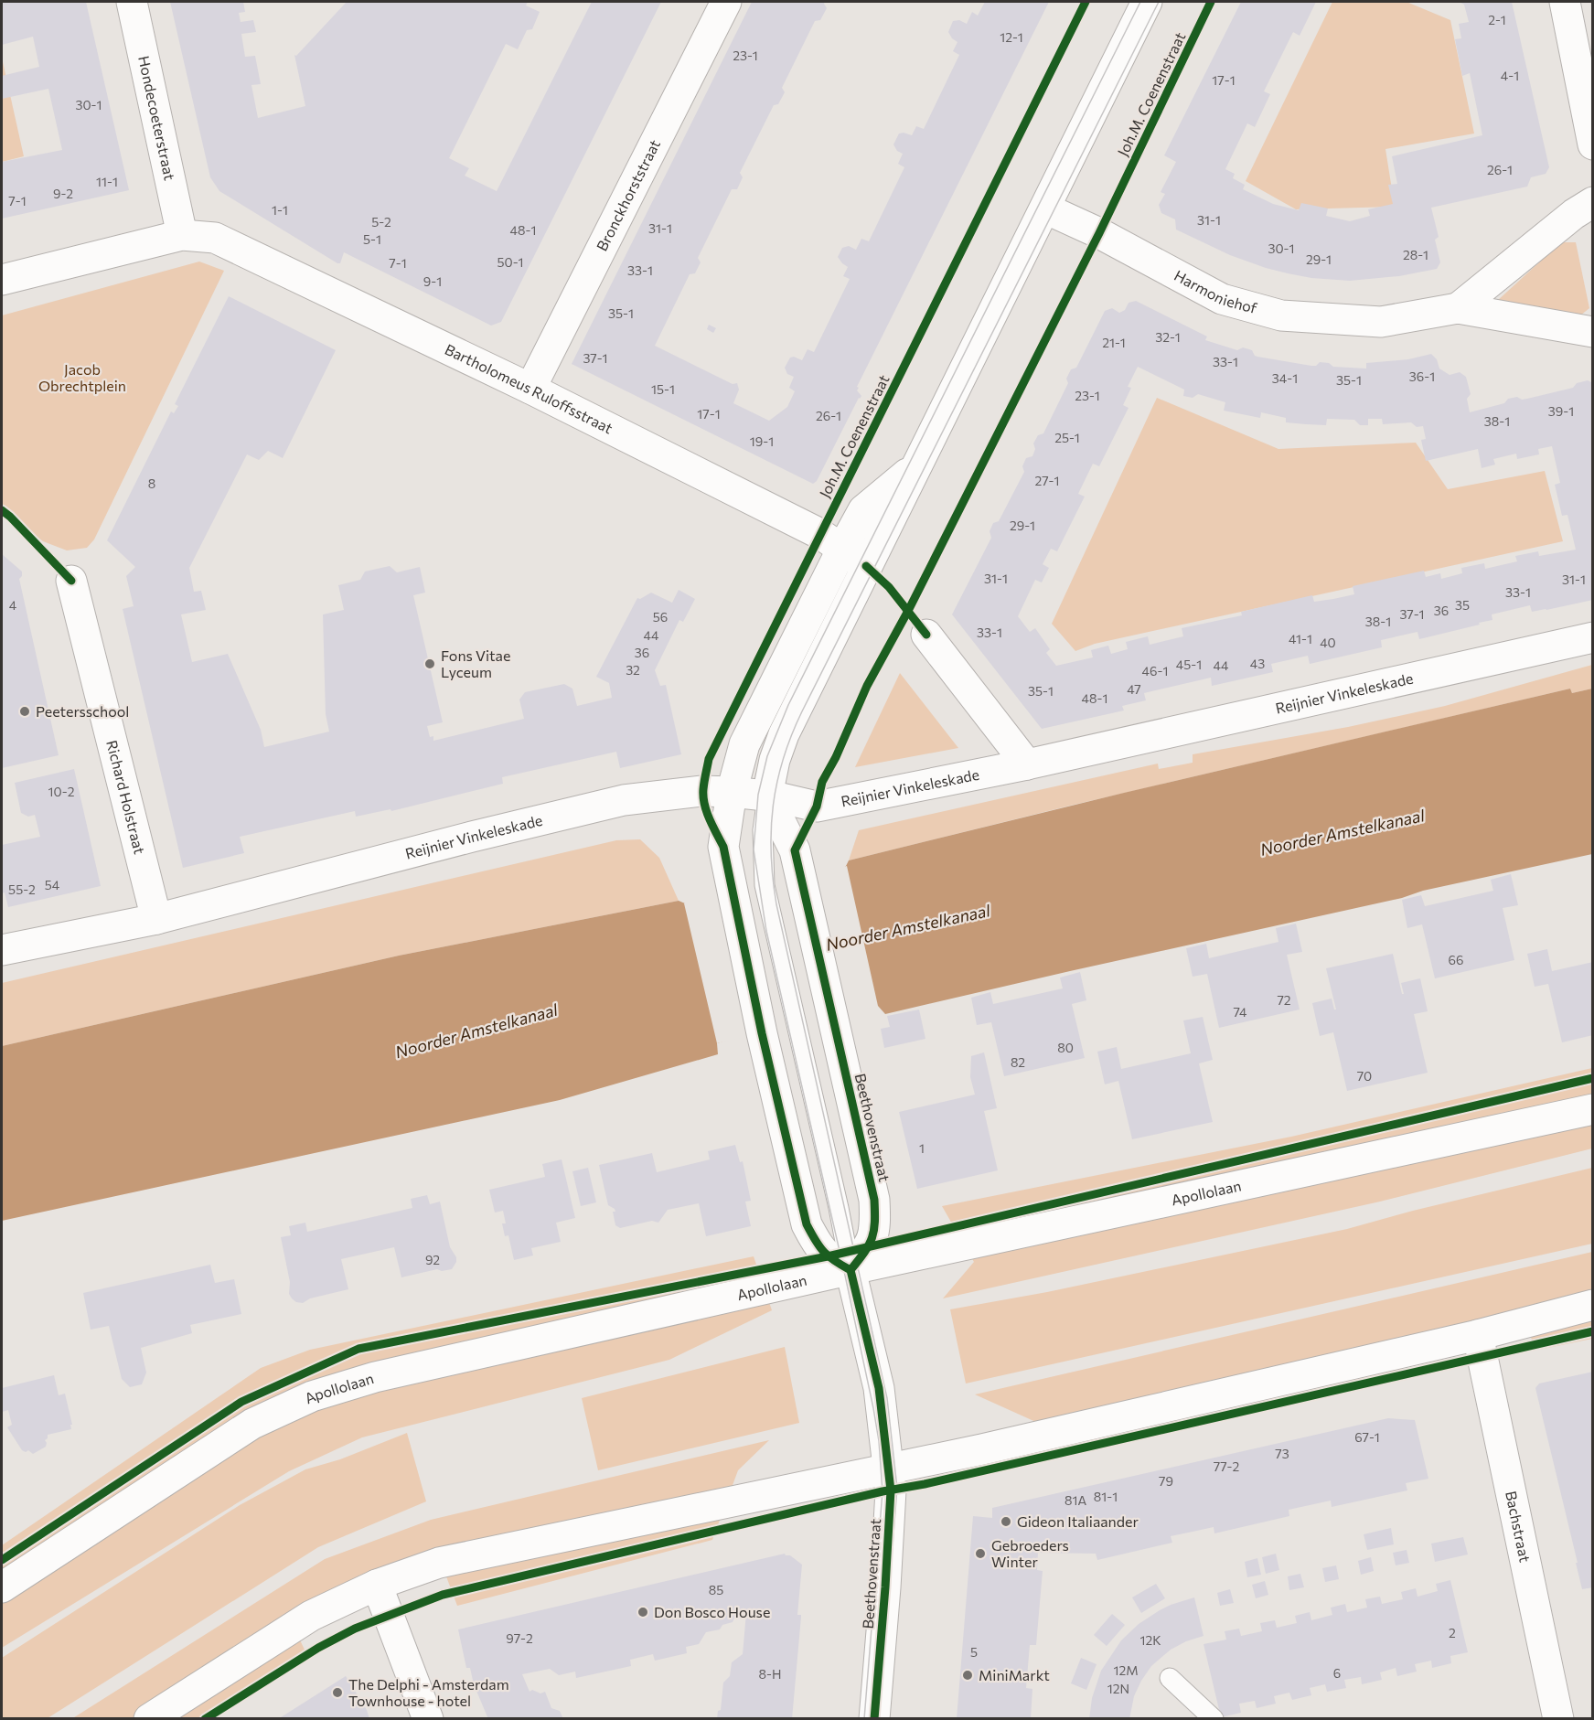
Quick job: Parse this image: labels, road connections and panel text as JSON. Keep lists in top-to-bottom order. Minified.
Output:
{"streets":{"street":["Hondecoeterstraat","Bronckhorststraat","Harmoniehof","Bartholomeus Ruloffsstraat","Reijnier Vinkeleskade","Richard Holstraat","Beethovenstraat","Apollolaan","Bachstraat"],"cycle path":["Joh.M. Coenenstraat"]},"crossings":[["Hondecoeterstraat","Bartholomeus Ruloffsstraat"],["Bronckhorststraat","Bartholomeus Ruloffsstraat"],["Reijnier Vinkeleskade","Richard Holstraat"],["Reijnier Vinkeleskade","Beethovenstraat"],["Beethovenstraat","Apollolaan"]],"water":["Noorder Amstelkanaal"],"parks":["Jacob Obrechtplein"],"places":["Fons Vitae Lyceum","Peetersschool","Gideon Italiaander","Gebroeders Winter","Don Bosco House","MiniMarkt","The Delphi - Amsterdam Townhouse - hotel"],"house_numbers":["2-1","12-1","23-1","4-1","17-1","30-1","26-1","11-1","9-2","7-1","1-1","31-1","5-2","31-1","48-1","5-1","30-1","28-1","29-1","50-1","7-1","33-1","9-1","35-1","32-1","21-1","37-1","33-1","36-1","34-1","35-1","15-1","23-1","39-1","17-1","26-1","38-1","25-1","19-1","27-1","8","29-1","31-1","31-1","33-1","4","35","36","37-1","56","38-1","33-1","44","41-1","40","36","43","45-1","44","32","46-1","47","35-1","48-1","10-2","54","55-2","66","72","74","80","82","70","1","92","67-1","73","77-2","79","81-1","81A","85","2","97-2","12K","5","12M","6","8-H","12N"]}
